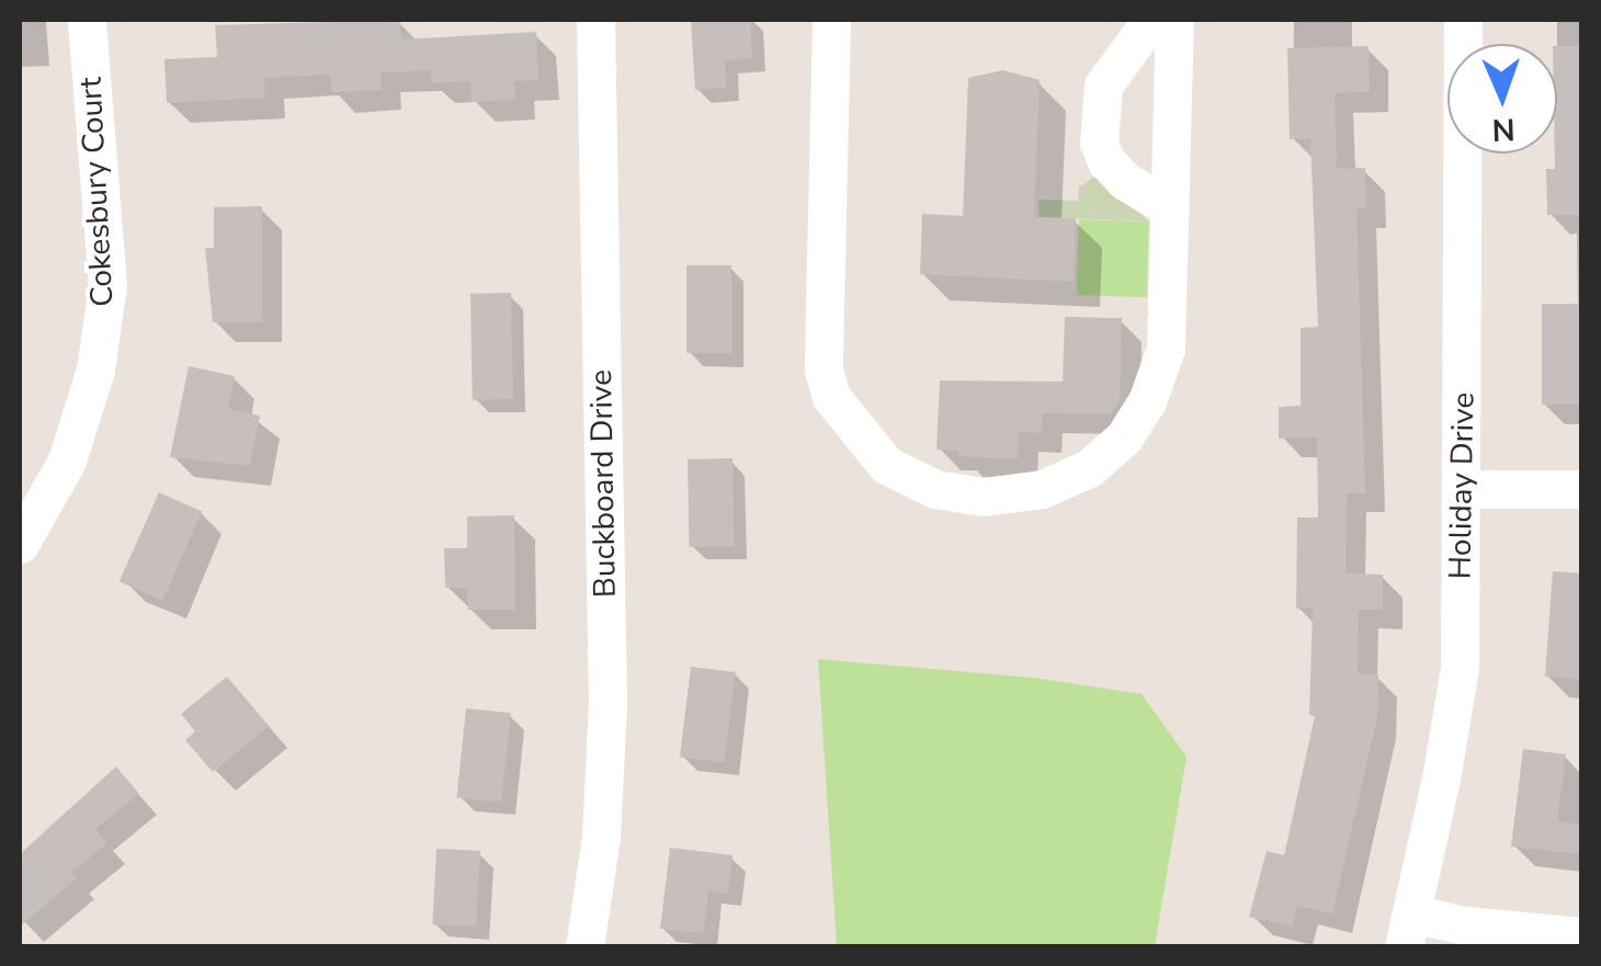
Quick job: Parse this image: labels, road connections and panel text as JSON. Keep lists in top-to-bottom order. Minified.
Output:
{"streets":{"street":["Cokesbury Court","Buckboard Drive","Holiday Drive"]},"north":"bottom"}
